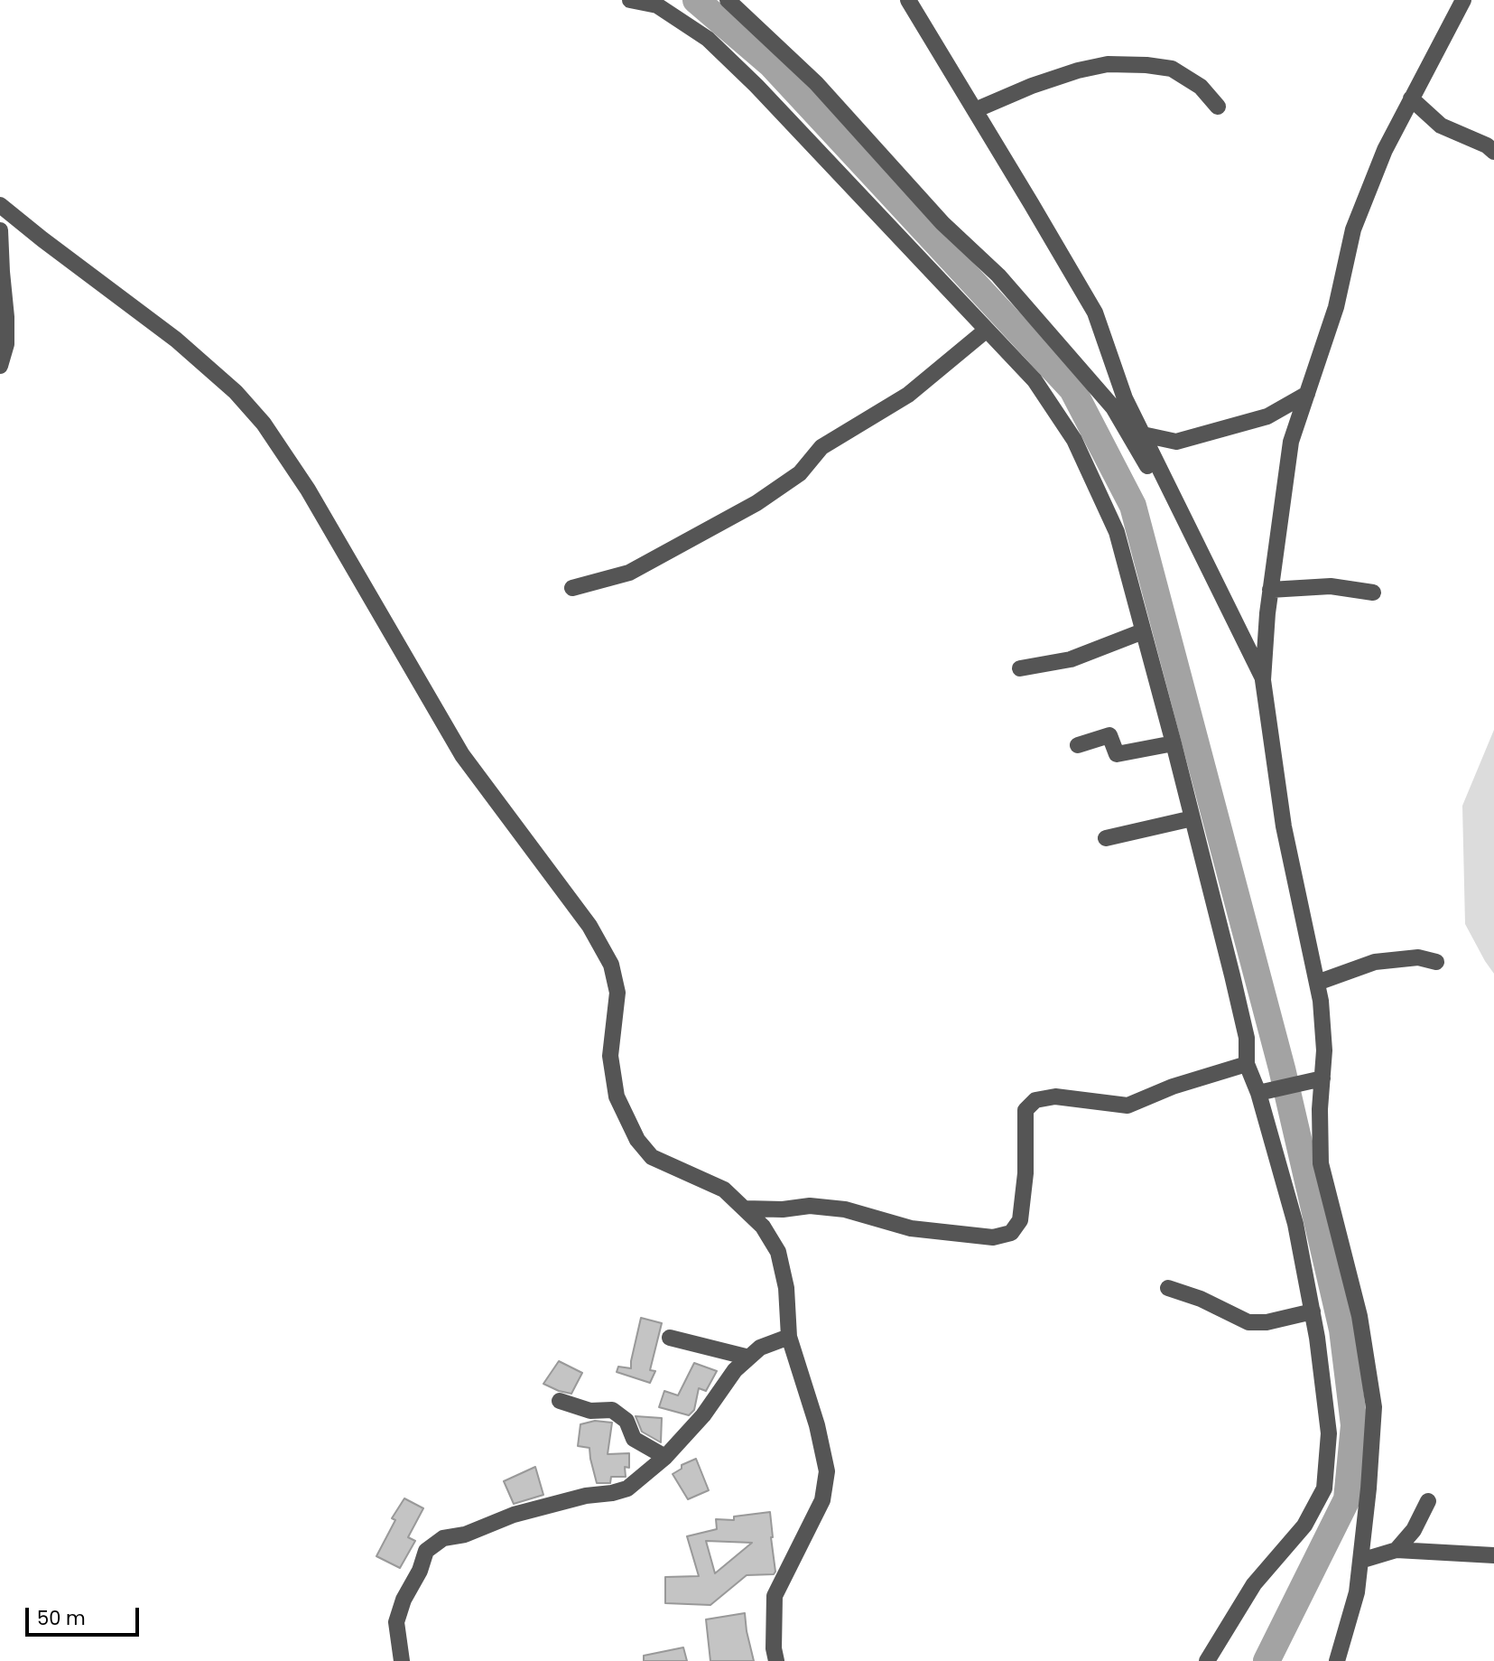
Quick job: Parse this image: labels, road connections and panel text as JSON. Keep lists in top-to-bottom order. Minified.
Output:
{"scale_bar":"50 m"}
